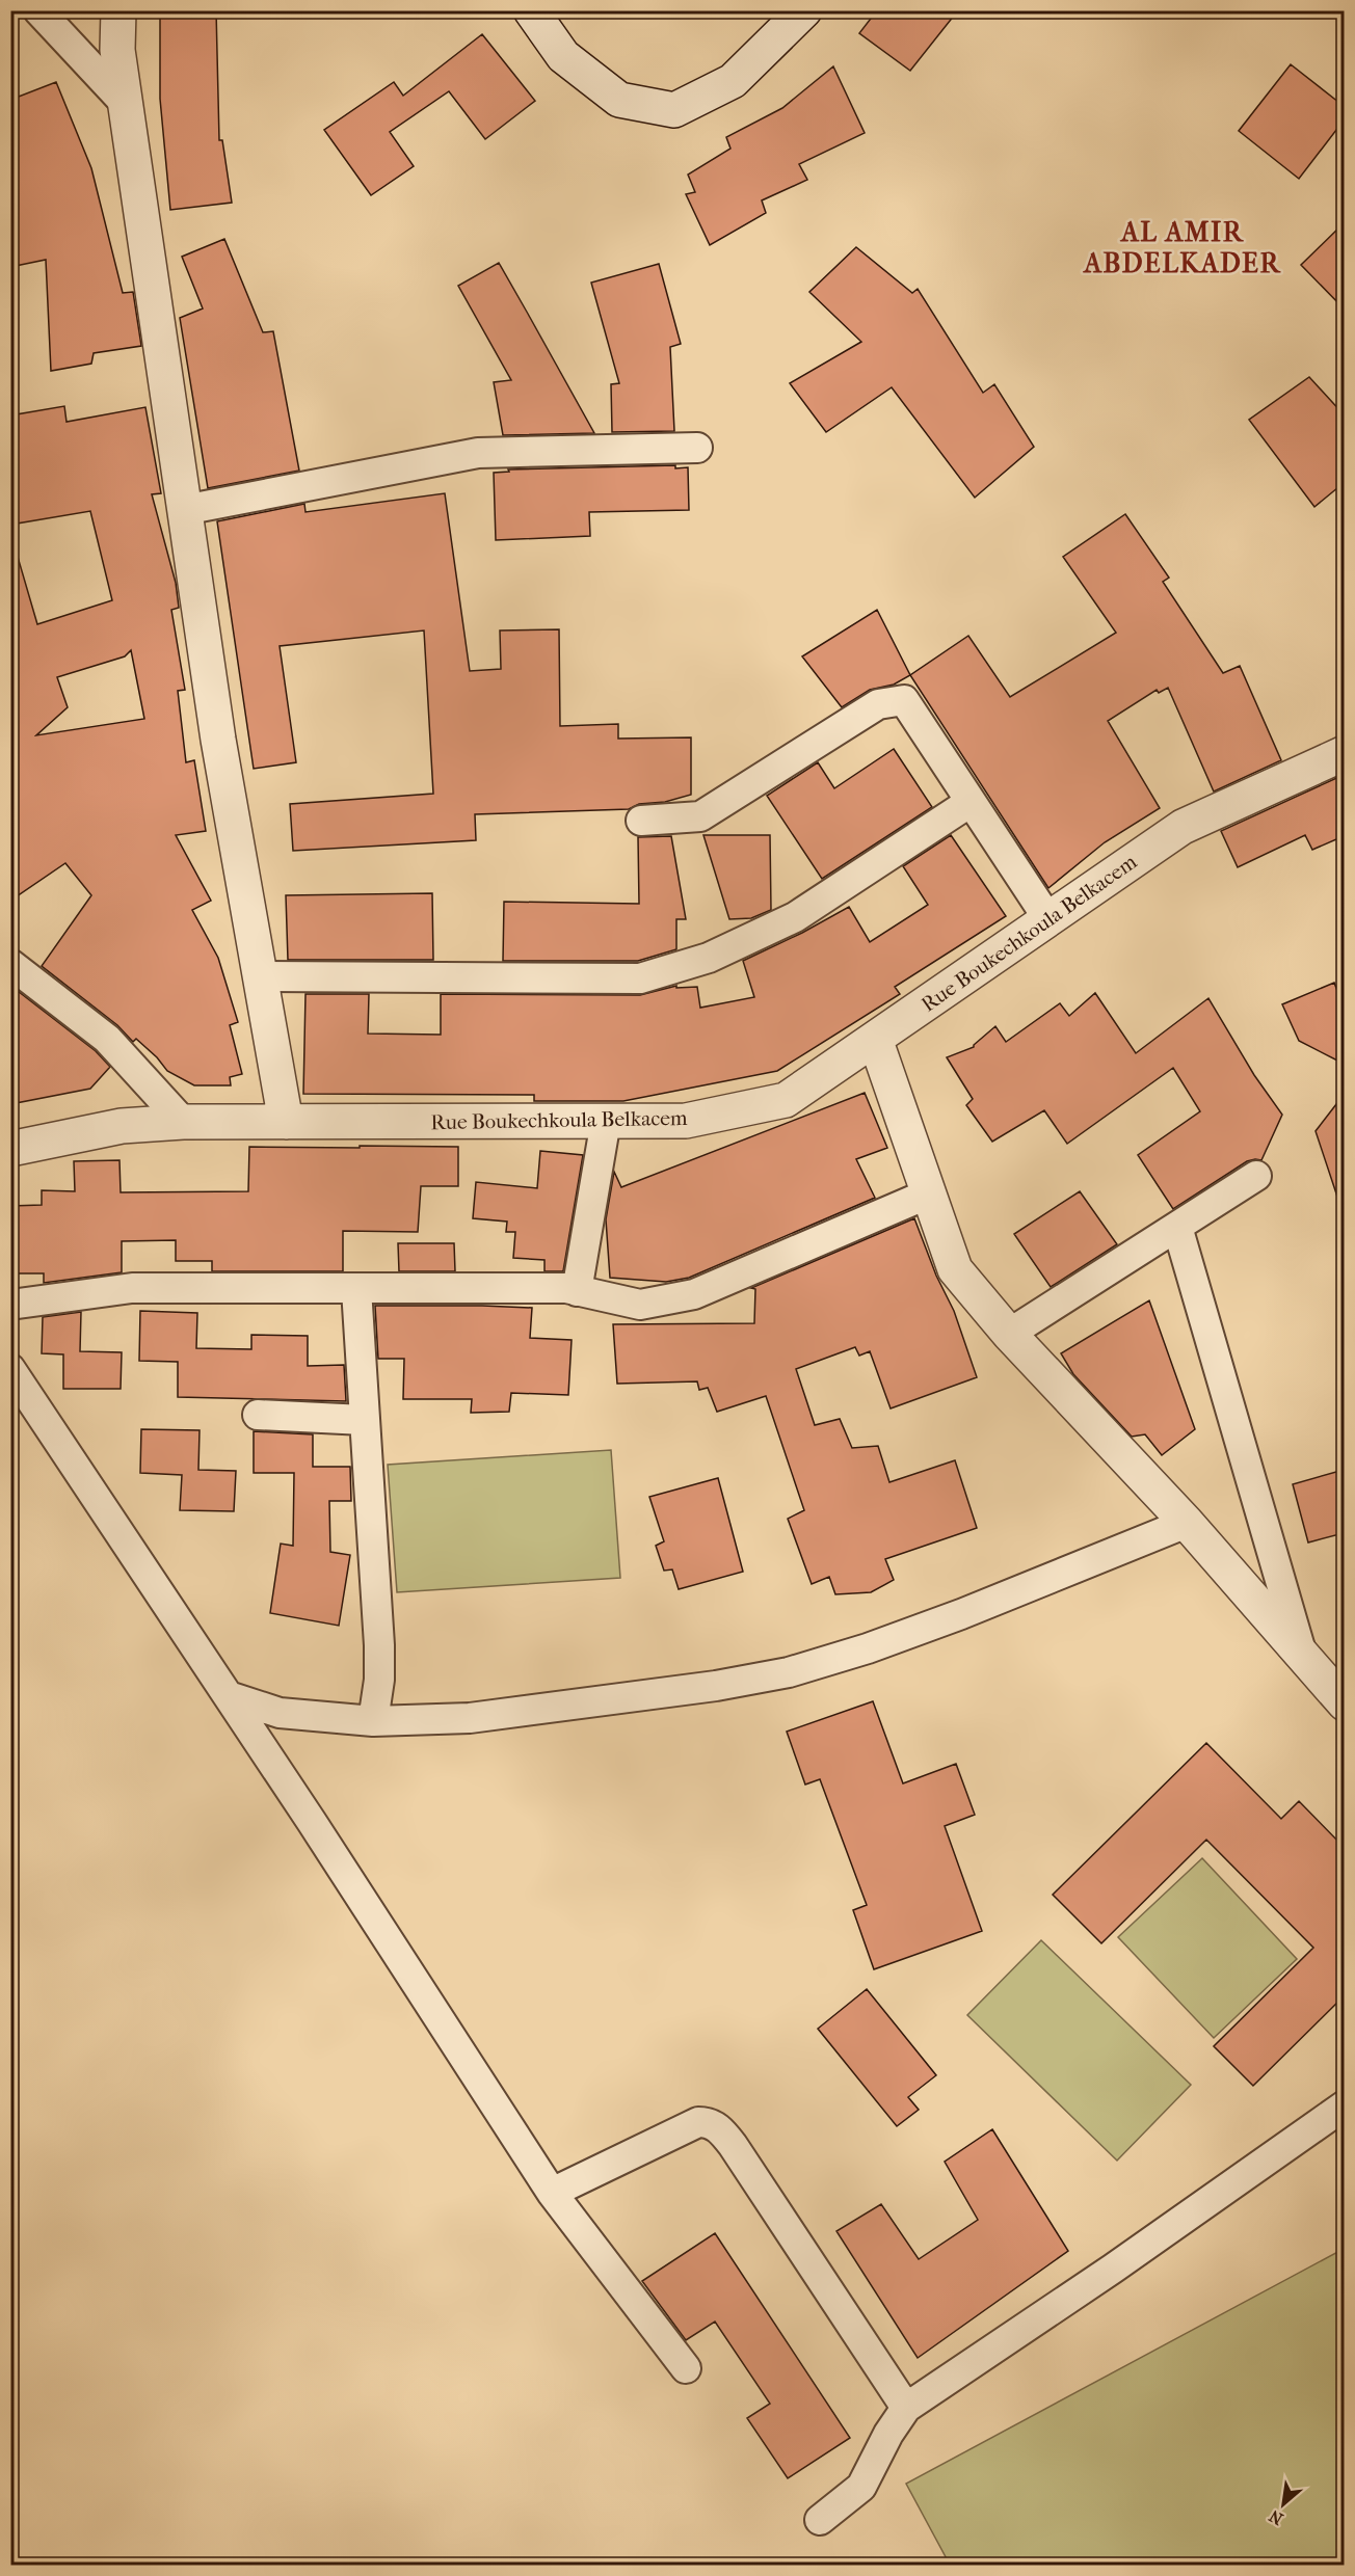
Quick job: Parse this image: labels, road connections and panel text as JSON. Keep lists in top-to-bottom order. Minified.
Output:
{"streets":{"street":["Rue Boukechkoula Belkacem"]},"districts":["AL AMIR ABDELKADER"],"north":"bottom left"}
